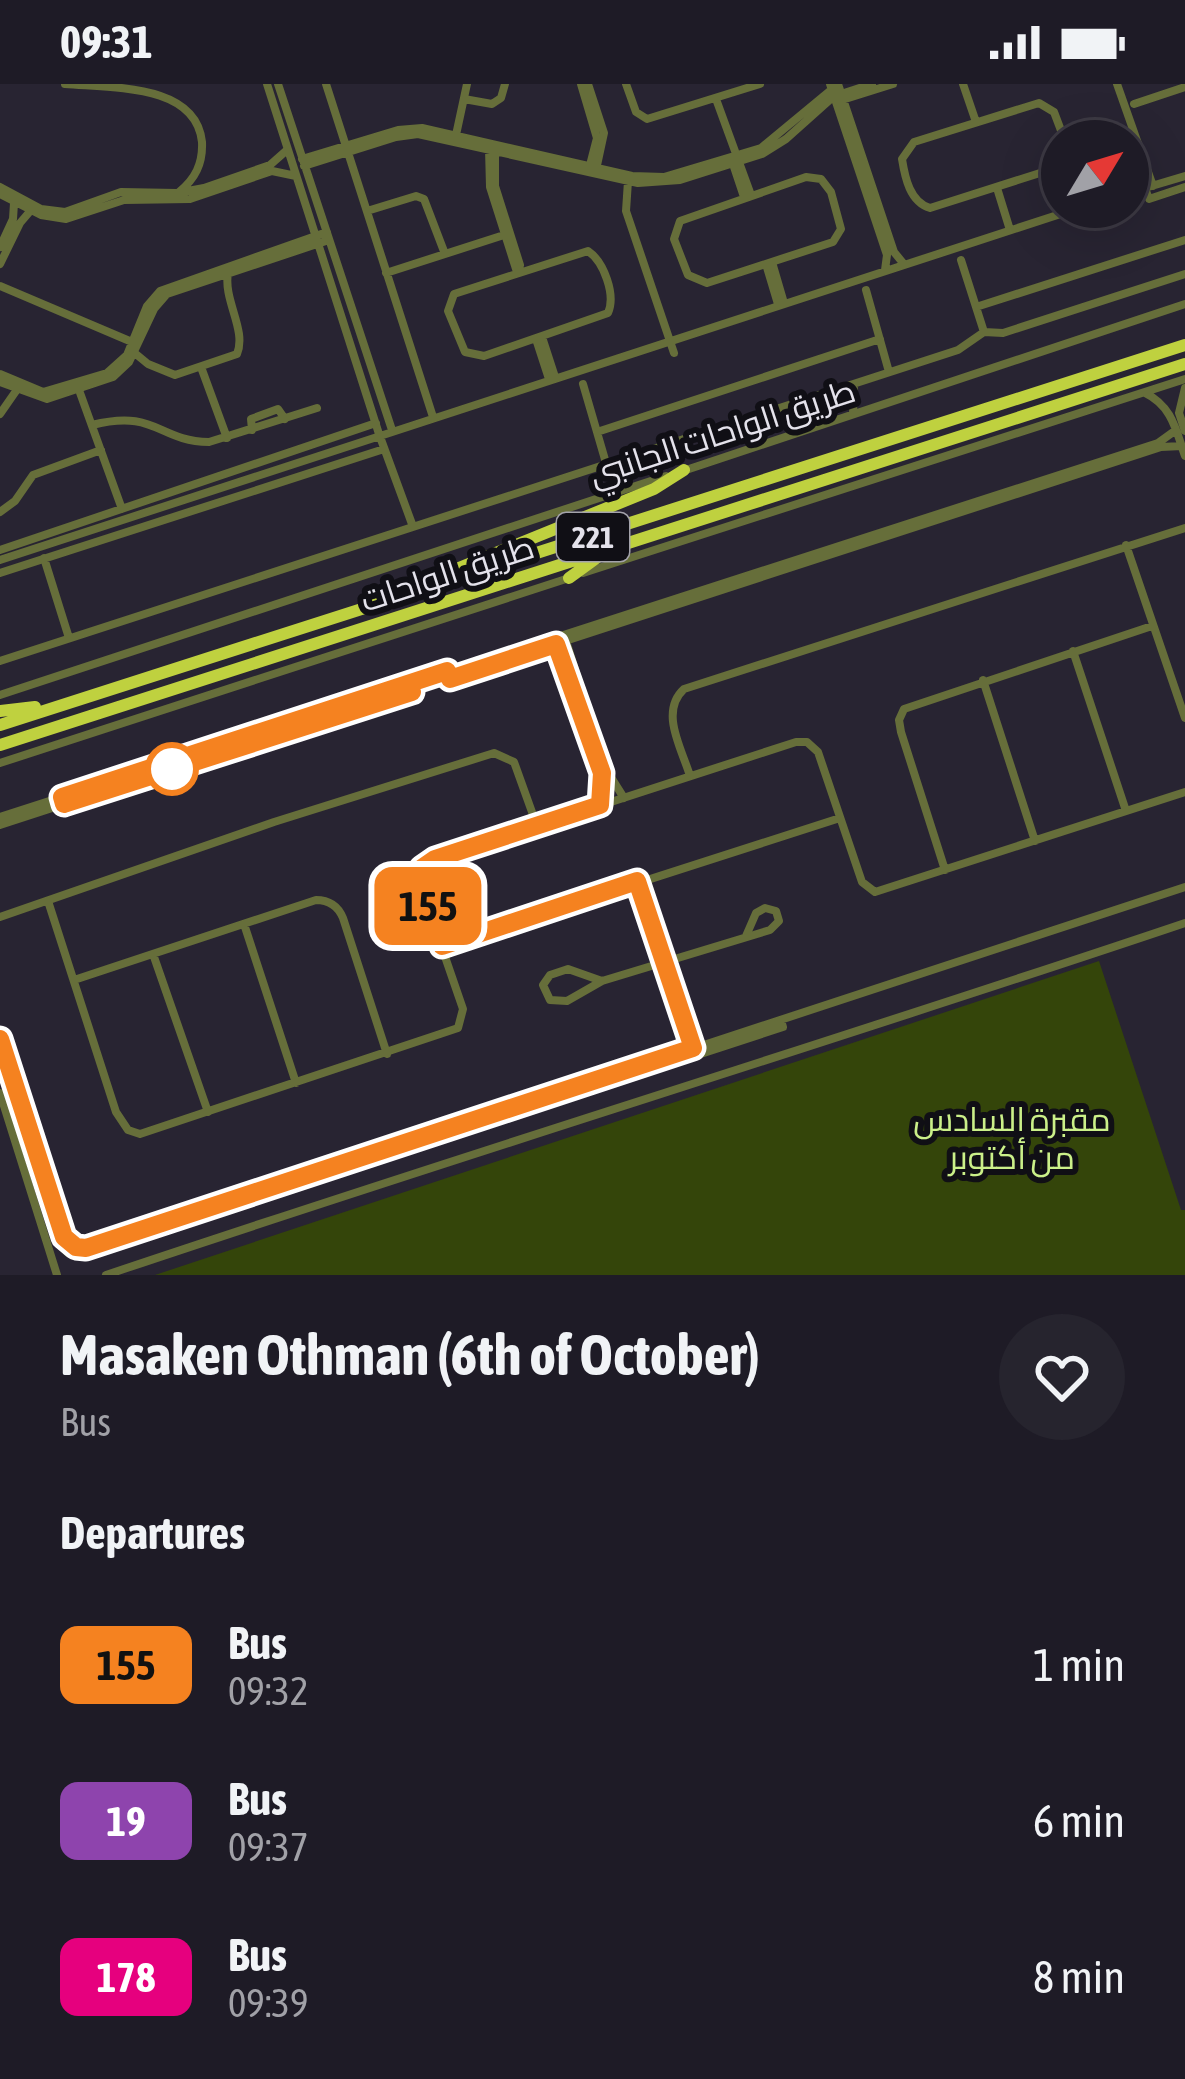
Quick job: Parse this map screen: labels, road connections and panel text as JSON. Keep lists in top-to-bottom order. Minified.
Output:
{"streets":{"highway":["221","طريق الواحات"],"street":["طريق الواحات الجانبي"]},"parks":["مقبرة السادس من أكتوبر"],"lines":["bus line 155"],"north":"top right","page":{"status":"09:31","on_map":"155","heading":[["Masaken Othman (6th of October)","Bus"],"Departures"],"list":[{"mark":"155","name":"Bus","note":"09:32","value":"1 min"},{"mark":"19","name":"Bus","note":"09:37","value":"6 min"},{"mark":"178","name":"Bus","note":"09:39","value":"8 min"}]}}
